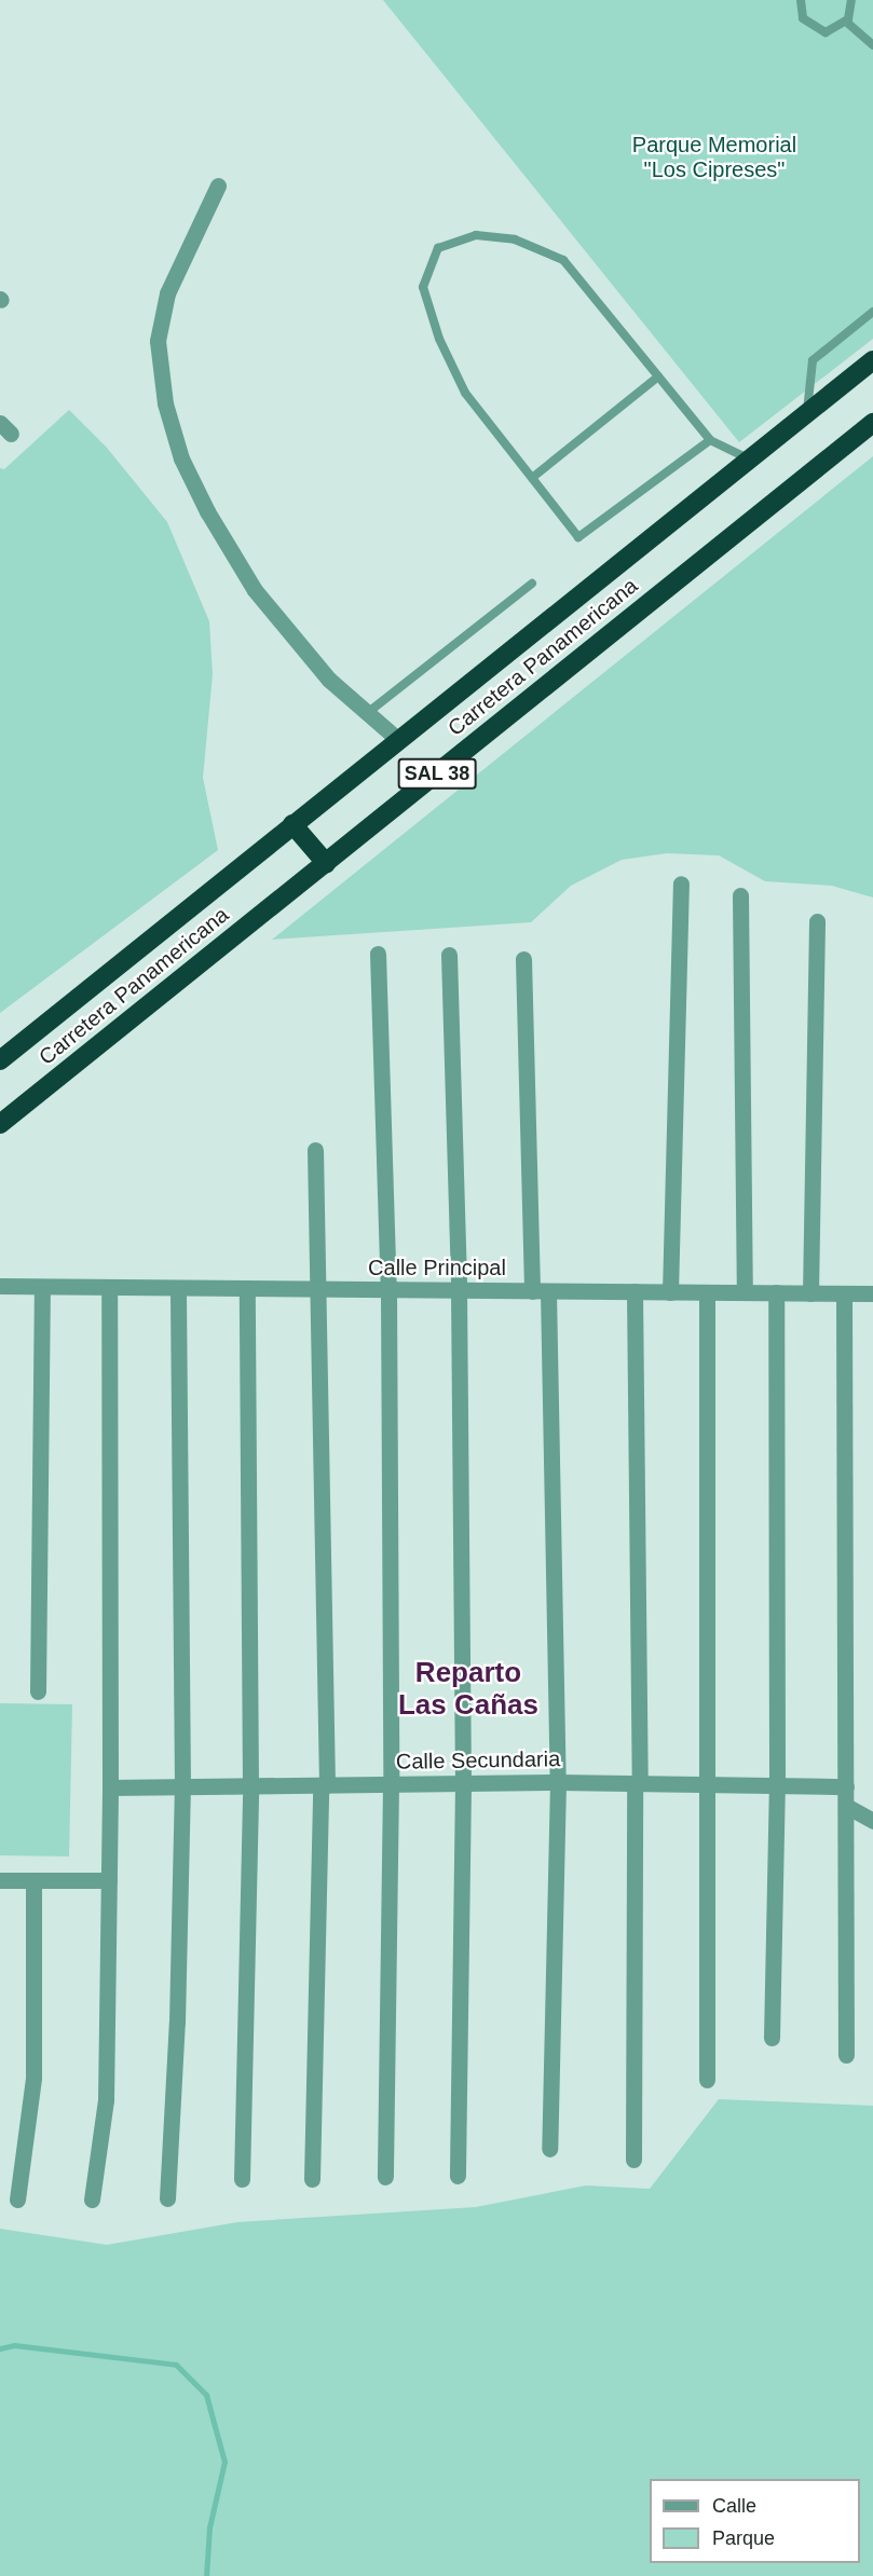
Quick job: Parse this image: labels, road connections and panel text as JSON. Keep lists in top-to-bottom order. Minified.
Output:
{"streets":{"highway":["Carretera Panamericana","SAL 38"],"street":["Calle Principal","Calle Secundaria"]},"districts":["Reparto Las Cañas"],"parks":["Parque Memorial \"Los Cipreses\""],"legend":["Calle","Parque"]}
